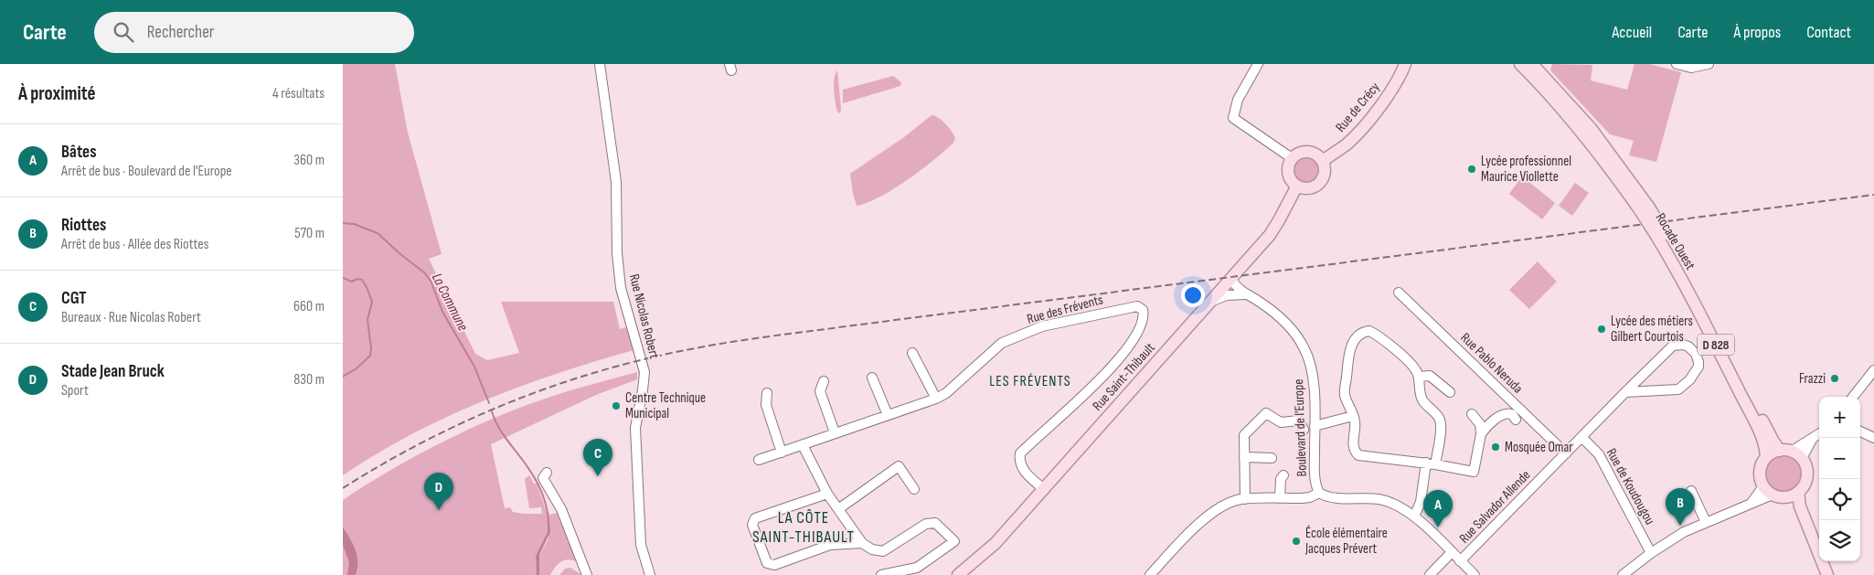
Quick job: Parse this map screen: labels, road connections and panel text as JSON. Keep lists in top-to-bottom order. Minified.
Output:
{"streets":{"main road":["Rue de Crécy","Rocade Ouest","D 828","Rue Saint-Thibault"],"street":["Rue des Frévents","Rue Nicolas Robert","Rue Pablo Neruda","Boulevard de l'Europe","Rue de Koudougou","Rue Salvador Allende"]},"crossings":[["Rue de Crécy","Rue Saint-Thibault"],["Rue des Frévents","Rue Saint-Thibault"],["Rue Pablo Neruda","Rue Salvador Allende"],["Rue Saint-Thibault","Boulevard de l'Europe"],["Boulevard de l'Europe","Rue Salvador Allende"],["Rue de Koudougou","Rue Salvador Allende"]],"districts":["LES FRÉVENTS","LA CÔTE SAINT-THIBAULT"],"water":["La Commune"],"places":["Lycée professionnel Maurice Viollette","Lycée des métiers Gilbert Courtois","Frazzi","Centre Technique Municipal","Mosquée Omar","École élémentaire Jacques Prévert"],"page":{"header":"Carte","search":"Rechercher","nav":["Accueil","Carte","À propos","Contact"],"heading":["À proximité","4 résultats"],"list":[{"mark":"A","name":"Bâtes","note":"Arrêt de bus · Boulevard de l'Europe","value":"360 m"},{"mark":"B","name":"Riottes","note":"Arrêt de bus · Allée des Riottes","value":"570 m"},{"mark":"C","name":"CGT","note":"Bureaux · Rue Nicolas Robert","value":"660 m"},{"mark":"D","name":"Stade Jean Bruck","note":"Sport","value":"830 m"}],"map_buttons":["+","−"],"pins":["C","D","B","A"]}}
